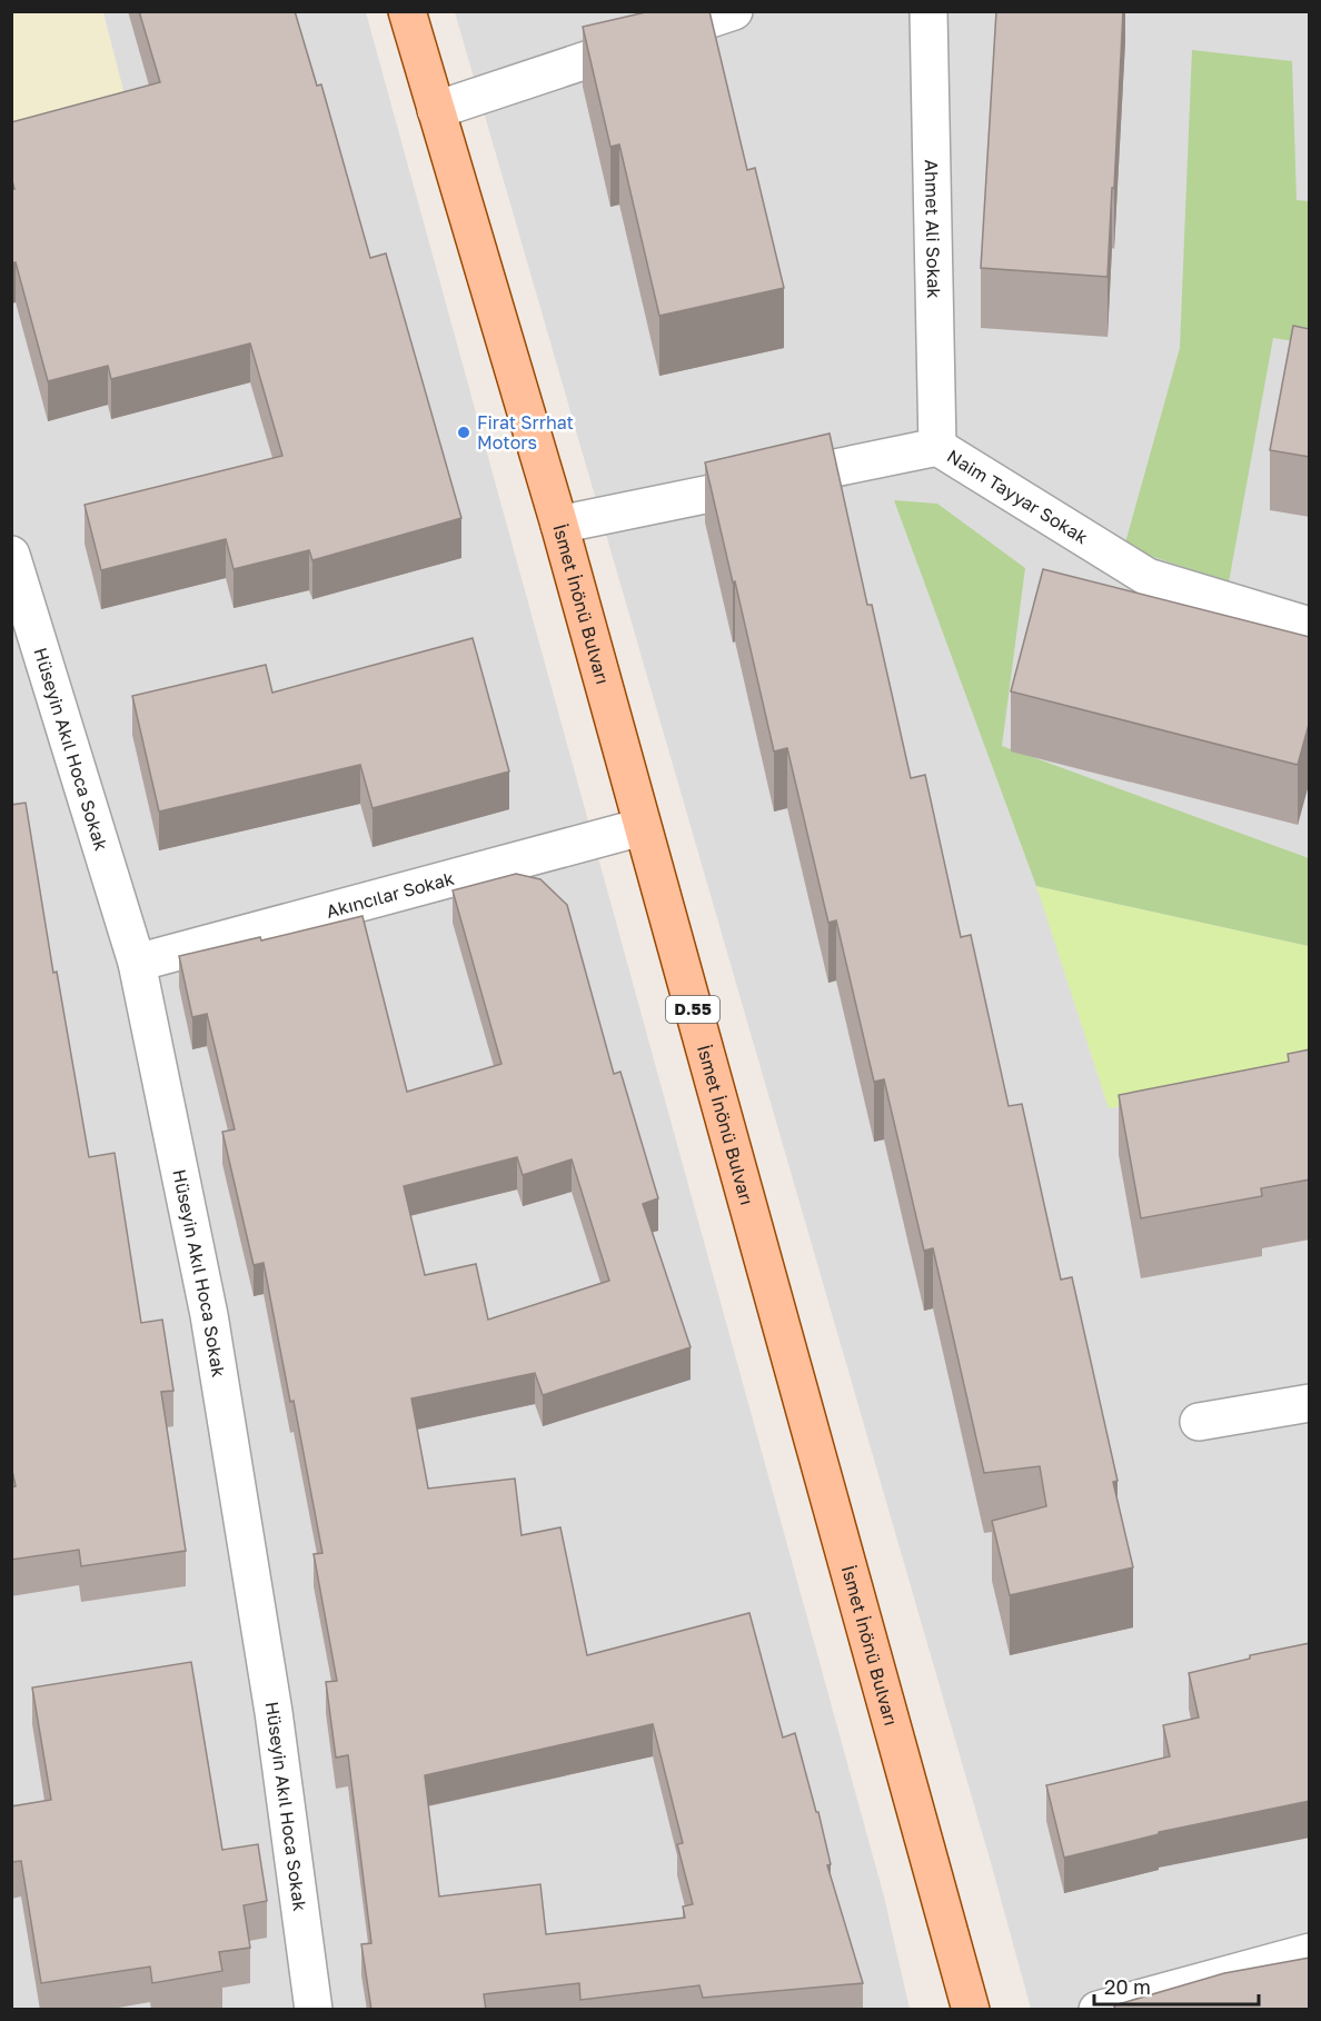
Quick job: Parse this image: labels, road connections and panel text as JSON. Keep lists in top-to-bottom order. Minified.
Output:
{"streets":{"main road":["İsmet İnönü Bulvarı","D.55"],"street":["Ahmet Ali Sokak","Naim Tayyar Sokak","Hüseyin Akıl Hoca Sokak","Akıncılar Sokak"]},"crossings":[["Ahmet Ali Sokak","Naim Tayyar Sokak"],["Naim Tayyar Sokak","İsmet İnönü Bulvarı"],["İsmet İnönü Bulvarı","Akıncılar Sokak"],["Hüseyin Akıl Hoca Sokak","Akıncılar Sokak"]],"places":["Firat Srrhat Motors"],"scale_bar":"20 m"}
